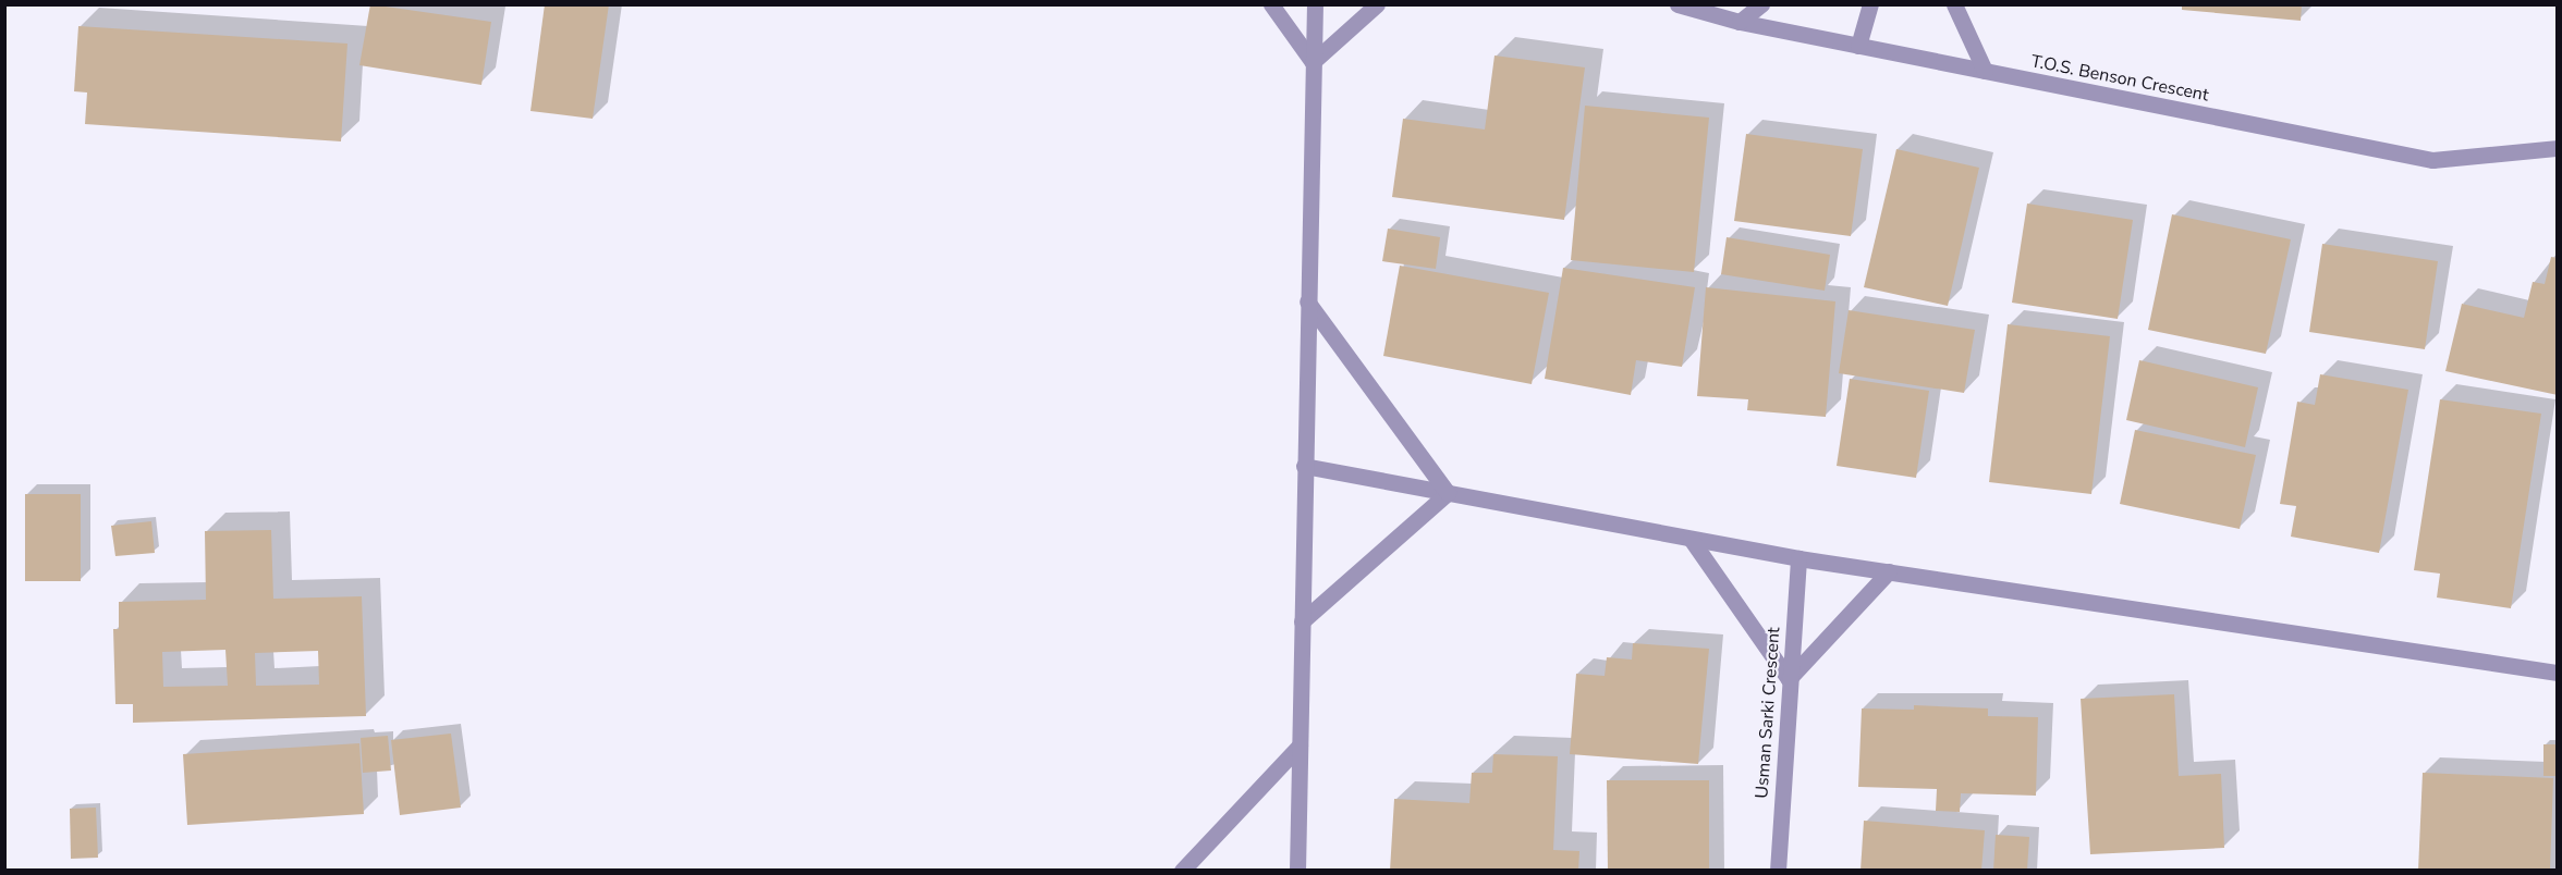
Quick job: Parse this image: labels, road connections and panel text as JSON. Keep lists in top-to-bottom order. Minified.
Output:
{"streets":{"street":["T.O.S. Benson Crescent","Usman Sarki Crescent"]}}
